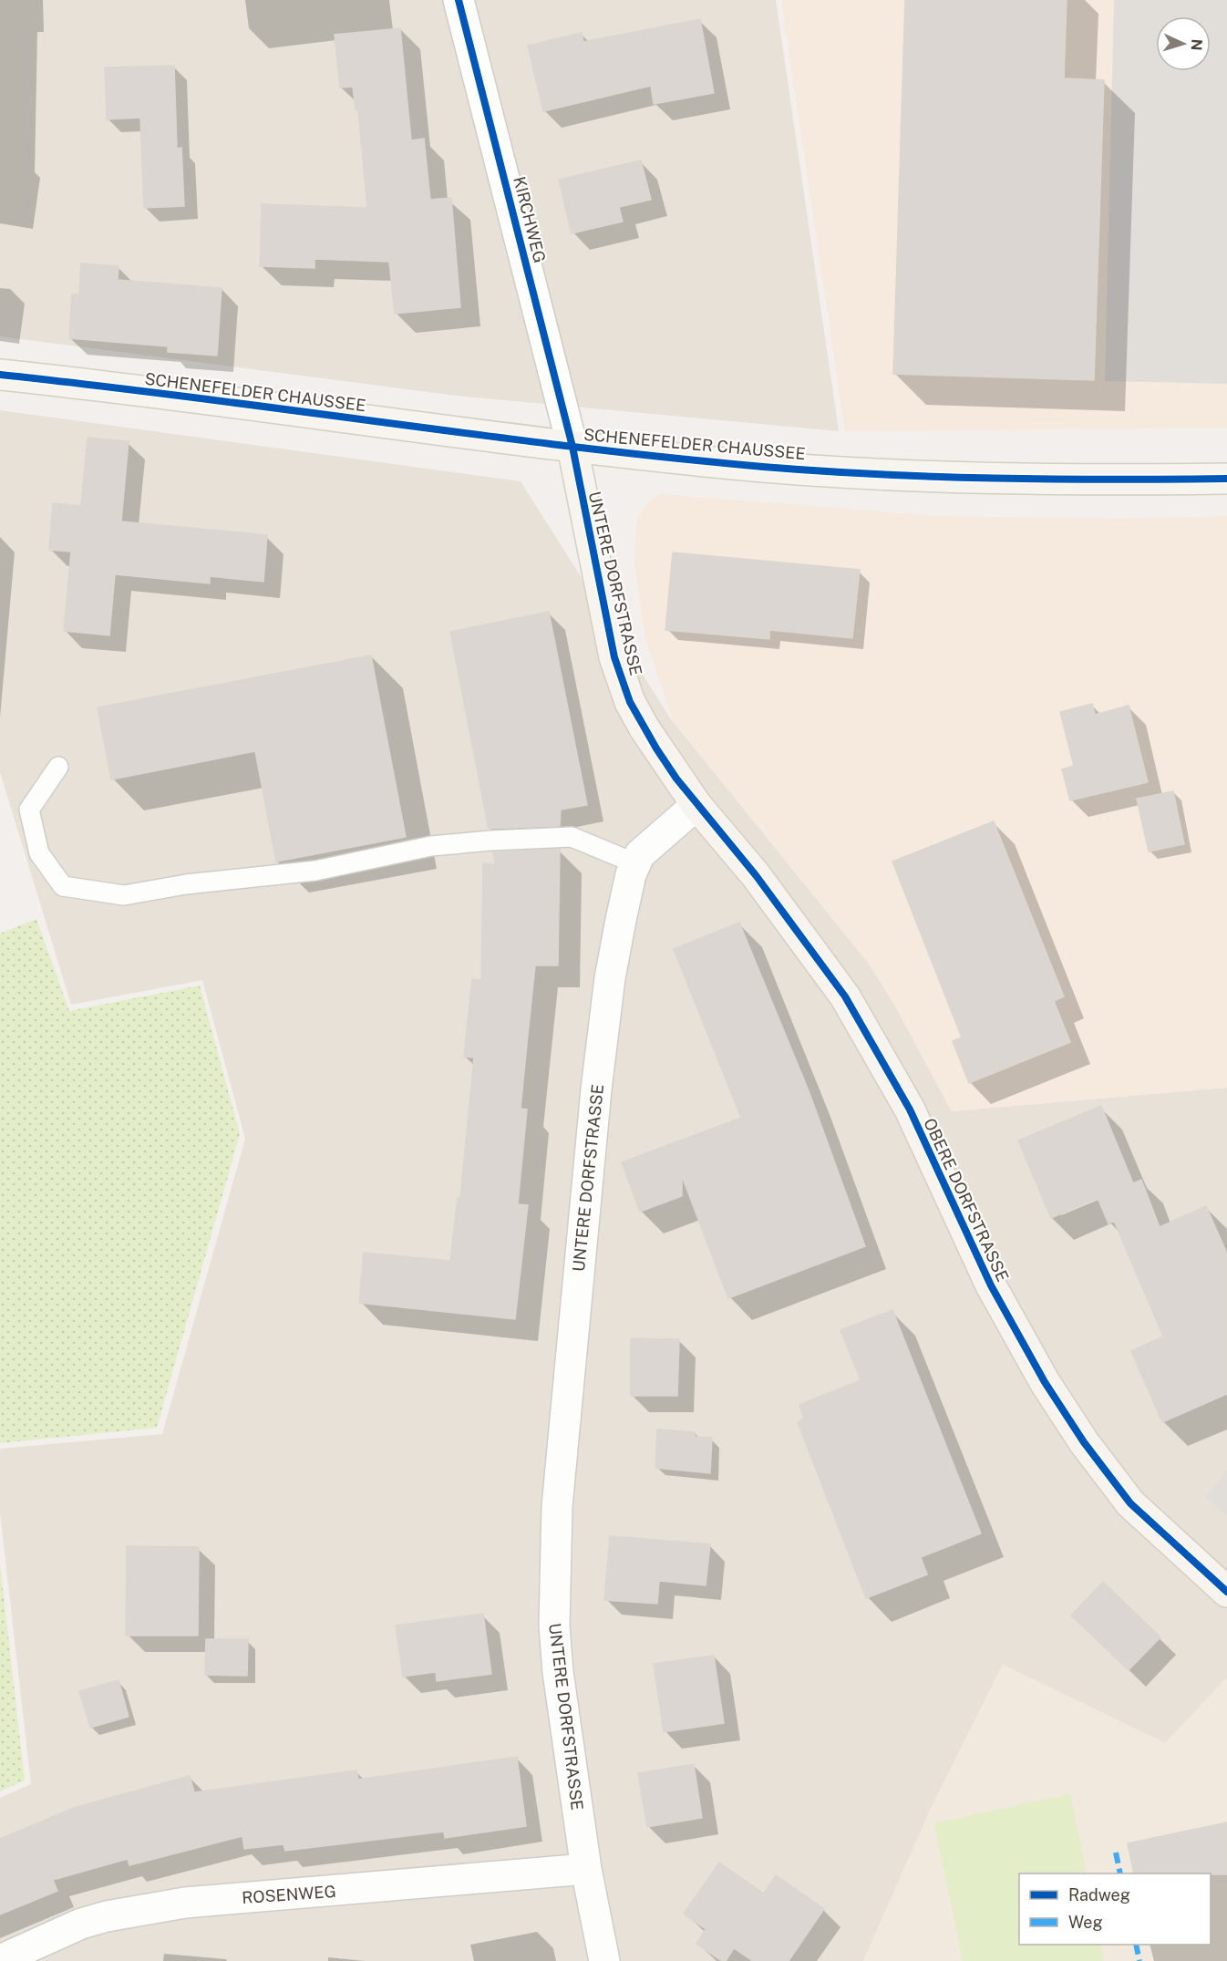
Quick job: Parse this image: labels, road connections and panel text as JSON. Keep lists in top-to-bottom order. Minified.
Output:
{"streets":{"street":["KIRCHWEG","SCHENEFELDER CHAUSSEE","UNTERE DORFSTRASSE","OBERE DORFSTRASSE","ROSENWEG"]},"crossings":[["KIRCHWEG","SCHENEFELDER CHAUSSEE"],["KIRCHWEG","UNTERE DORFSTRASSE"],["SCHENEFELDER CHAUSSEE","UNTERE DORFSTRASSE"],["UNTERE DORFSTRASSE","OBERE DORFSTRASSE"],["UNTERE DORFSTRASSE","ROSENWEG"]],"legend":["Radweg","Weg"],"north":"right"}
